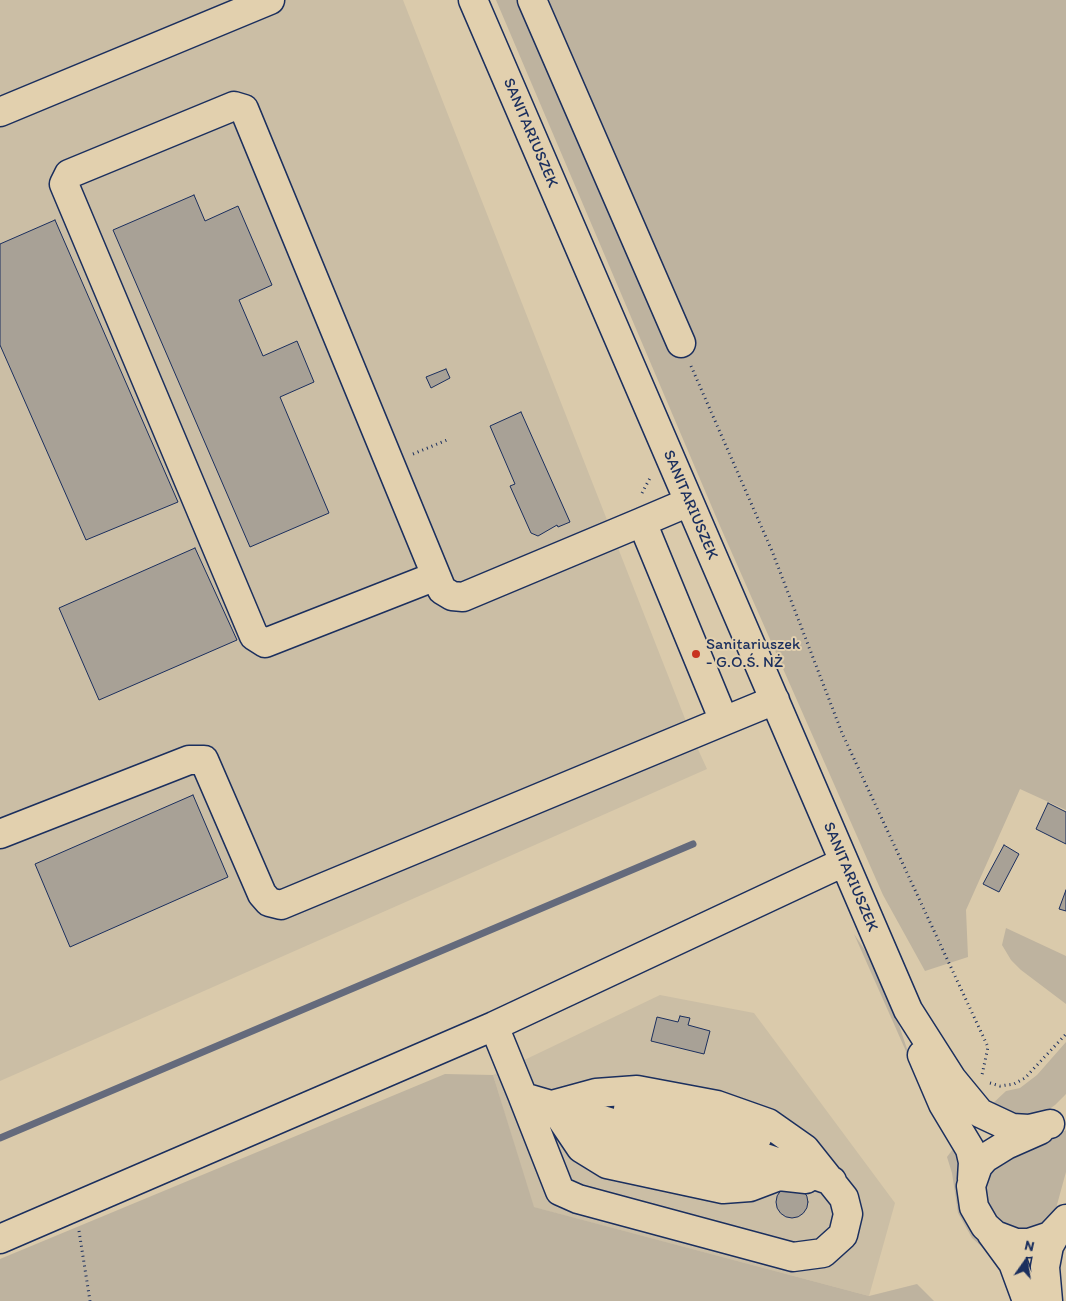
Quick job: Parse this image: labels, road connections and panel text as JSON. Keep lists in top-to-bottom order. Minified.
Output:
{"streets":{"street":["SANITARIUSZEK"]},"places":["Sanitariuszek - G.O.Ś. NŻ"],"north":"top"}
